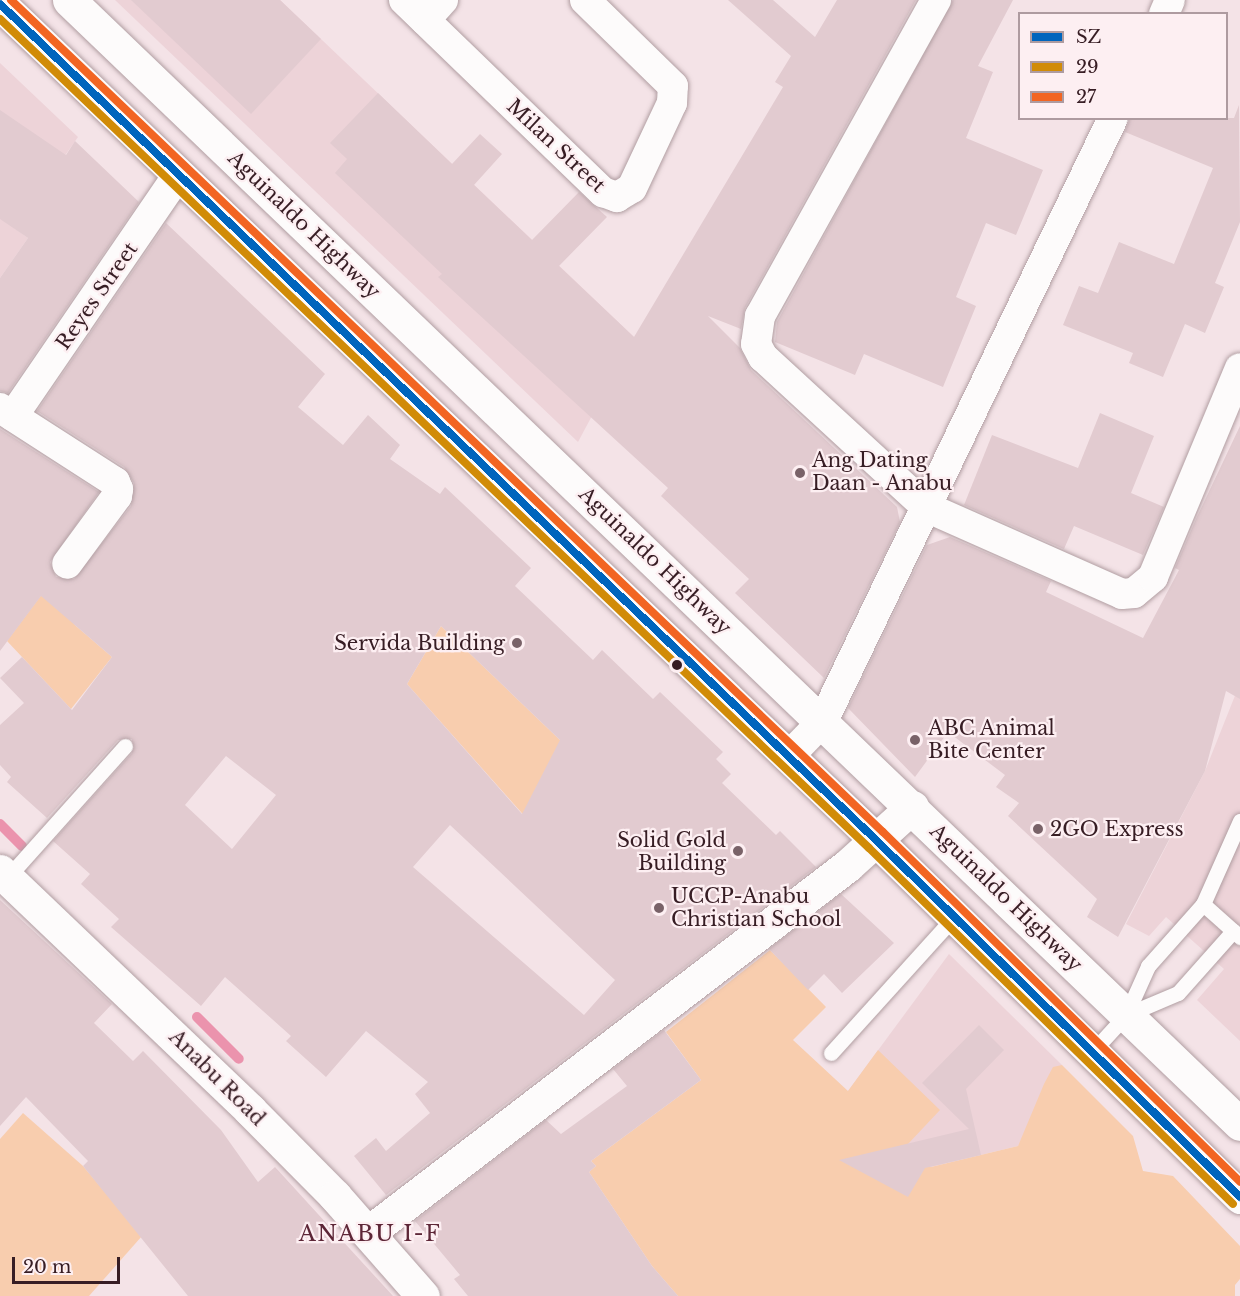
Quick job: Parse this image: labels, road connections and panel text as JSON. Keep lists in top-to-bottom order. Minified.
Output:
{"streets":{"main road":["Aguinaldo Highway","Anabu Road"],"street":["Milan Street","Reyes Street"]},"districts":["ANABU I-F"],"places":["Ang Dating Daan - Anabu","Servida Building","ABC Animal Bite Center","2GO Express","Solid Gold Building","UCCP-Anabu Christian School"],"lines":["transit line 27","transit line SZ","transit line 29"],"legend":["SZ","29","27"],"scale_bar":"20 m"}
